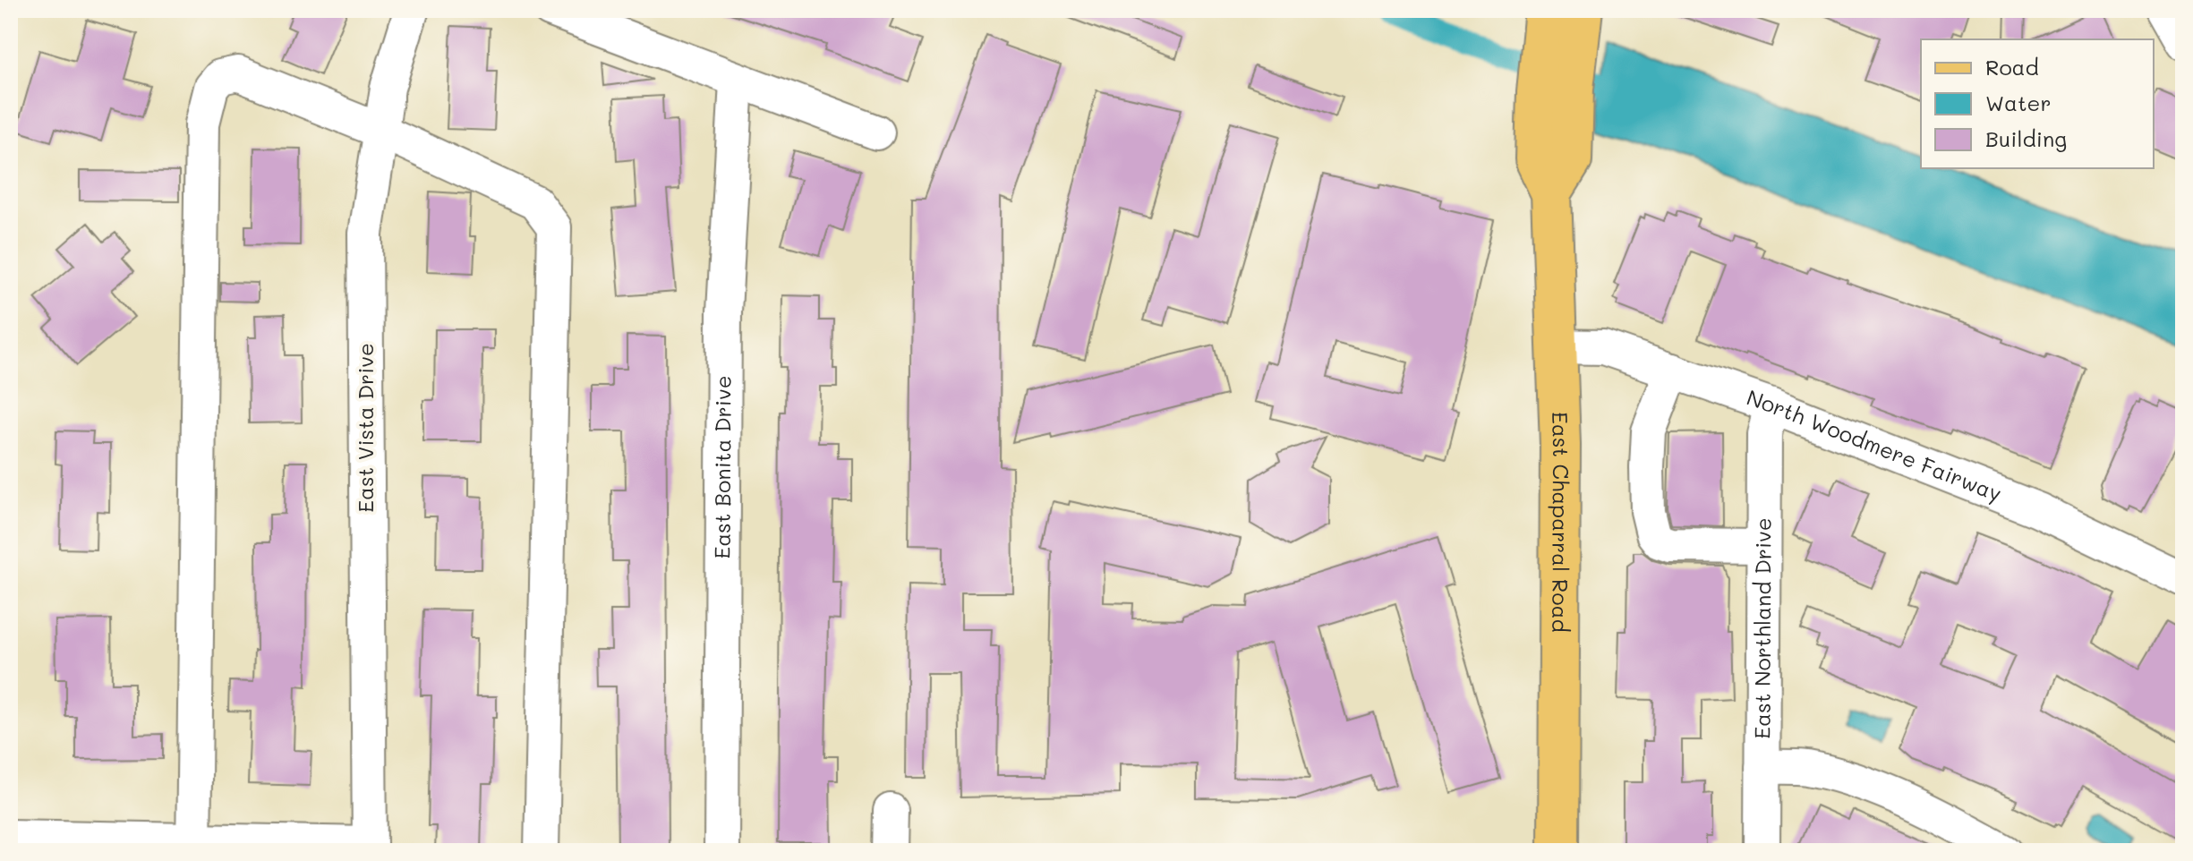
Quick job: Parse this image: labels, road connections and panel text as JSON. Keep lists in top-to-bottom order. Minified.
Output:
{"streets":{"main road":["East Chaparral Road"],"street":["East Vista Drive","North Woodmere Fairway","East Bonita Drive","East Northland Drive"]},"crossings":[["North Woodmere Fairway","East Chaparral Road"],["North Woodmere Fairway","East Northland Drive"]],"legend":["Road","Water","Building"]}
